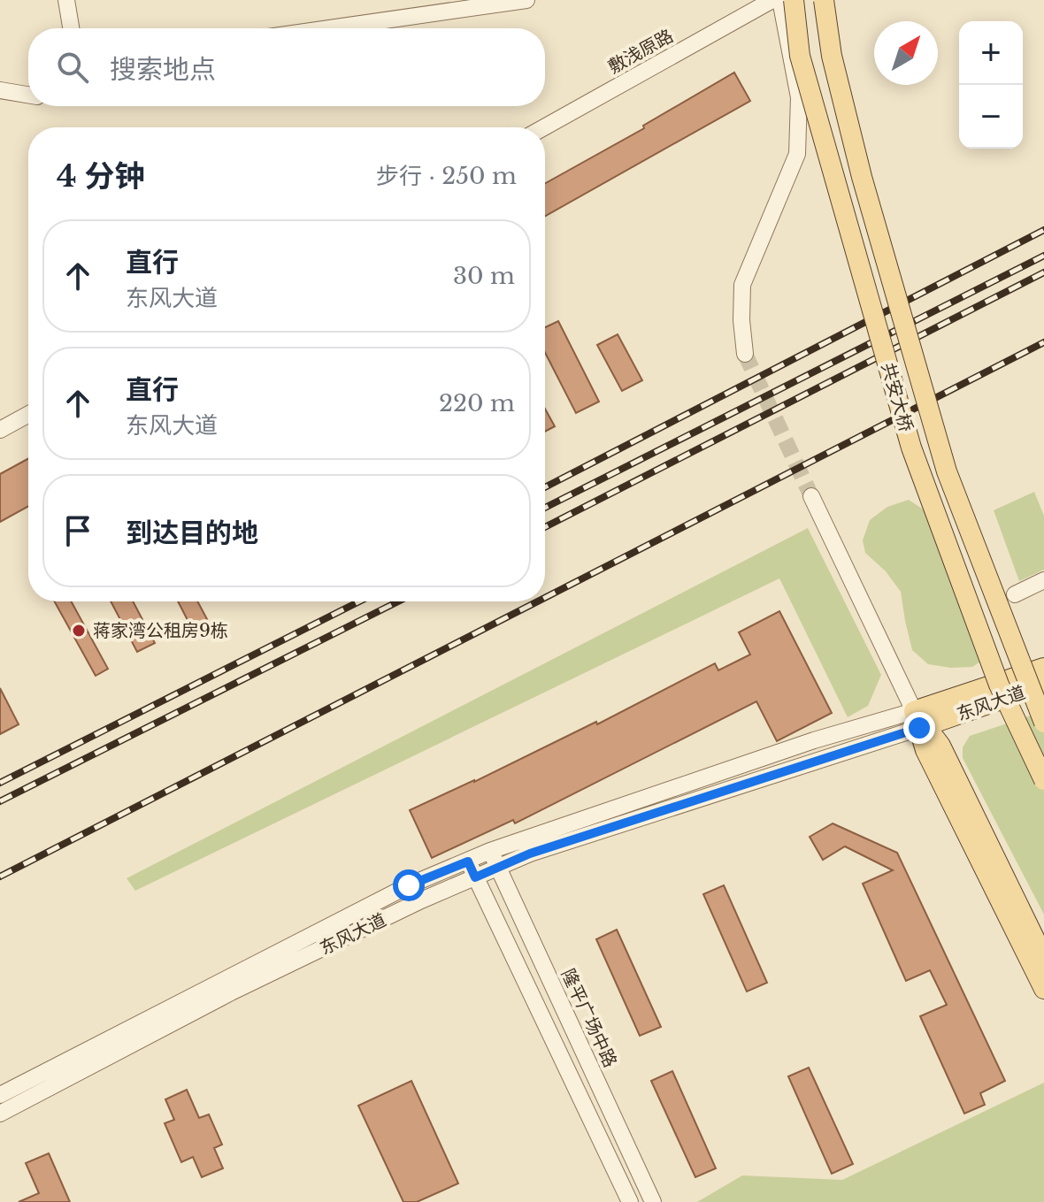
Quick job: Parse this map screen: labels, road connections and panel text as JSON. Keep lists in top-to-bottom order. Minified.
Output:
{"streets":{"main road":["共安大桥","东风大道"],"street":["敷浅原路","隆平广场中路"]},"crossings":[["东风大道","隆平广场中路"]],"places":["蒋家湾公租房9栋"],"north":"top right","page":{"map_buttons":["+","−"],"search":"搜索地点","heading":["4 分钟","步行 · 250 m"],"list":[["直行","东风大道","30 m"],["直行","东风大道","220 m"],"到达目的地"]}}
